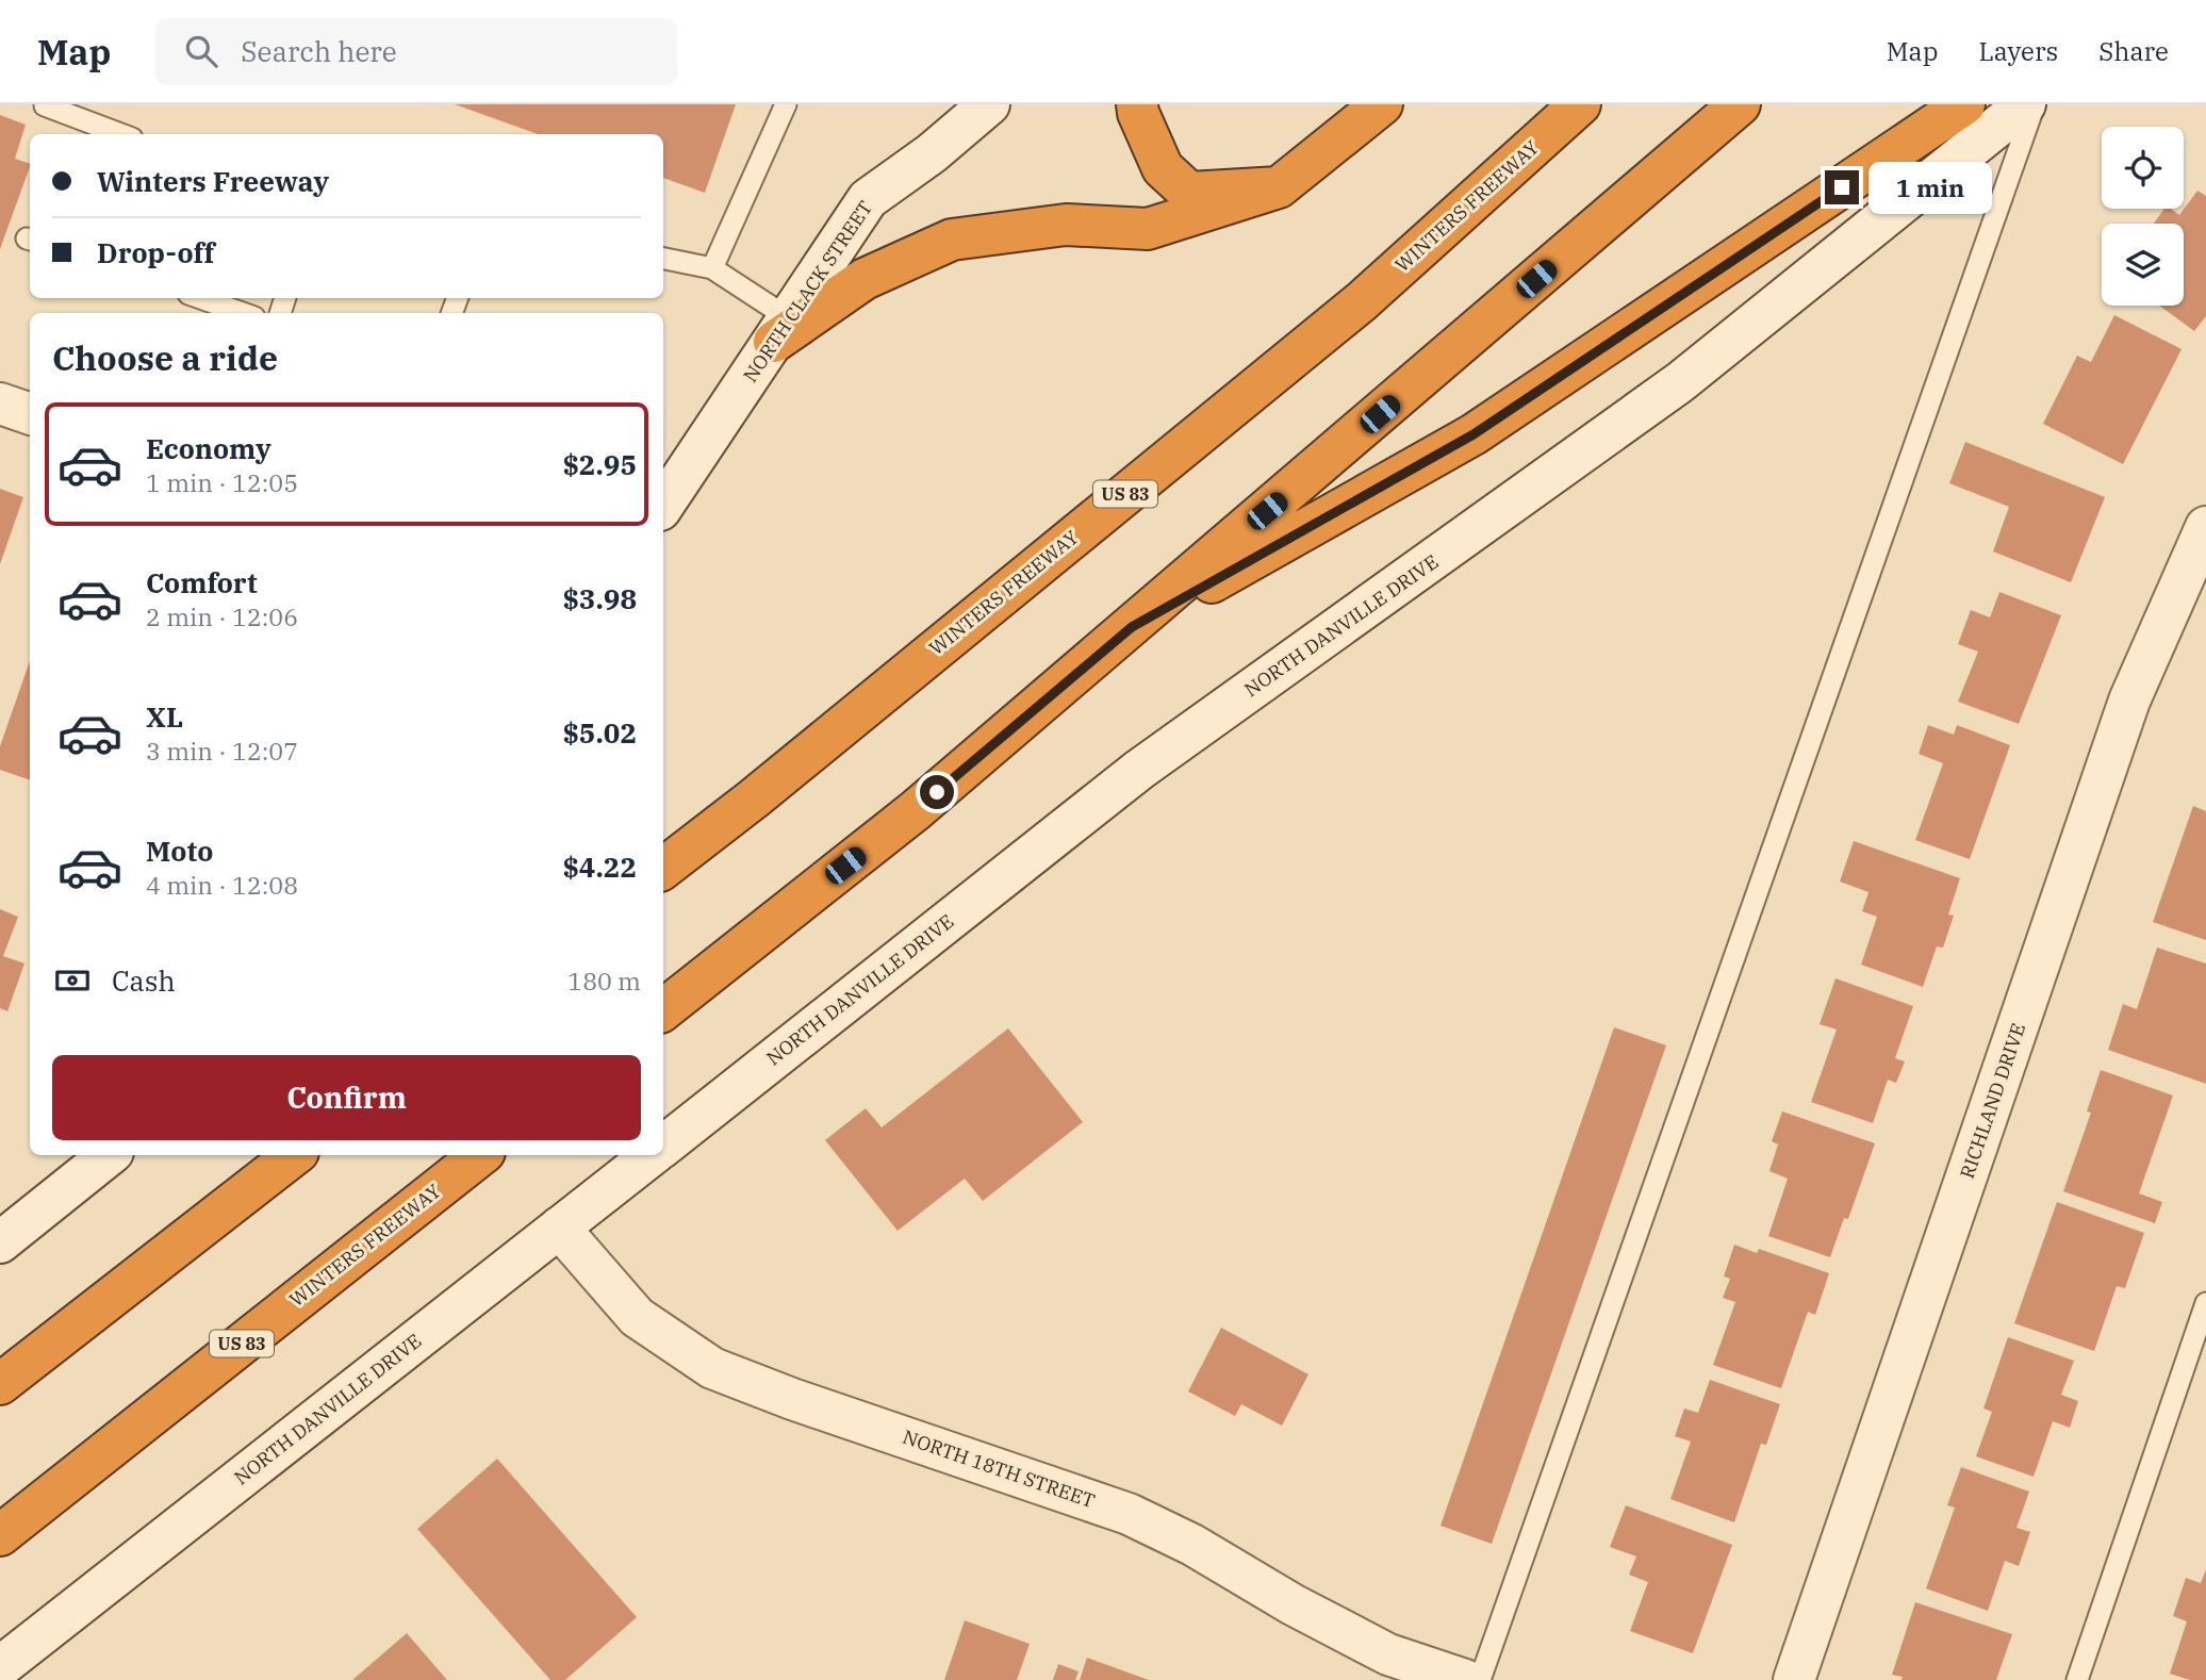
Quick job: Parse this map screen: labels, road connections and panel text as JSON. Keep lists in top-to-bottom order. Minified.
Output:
{"streets":{"highway":["WINTERS FREEWAY","US 83"],"main road":["NORTH CLACK STREET","NORTH DANVILLE DRIVE","RICHLAND DRIVE","NORTH 18TH STREET"]},"crossings":[["NORTH DANVILLE DRIVE","NORTH 18TH STREET"]],"page":{"header":"Map","search":"Search here","nav":["Map","Layers","Share"],"banner":["Winters Freeway","Drop-off"],"bubble":"1 min","heading":"Choose a ride","list":[{"name":"Economy","note":"1 min · 12:05","value":"$2.95"},{"name":"Comfort","note":"2 min · 12:06","value":"$3.98"},{"name":"XL","note":"3 min · 12:07","value":"$5.02"},{"name":"Moto","note":"4 min · 12:08","value":"$4.22"}],"pay":["Cash","180 m"],"buttons":"Confirm"}}
